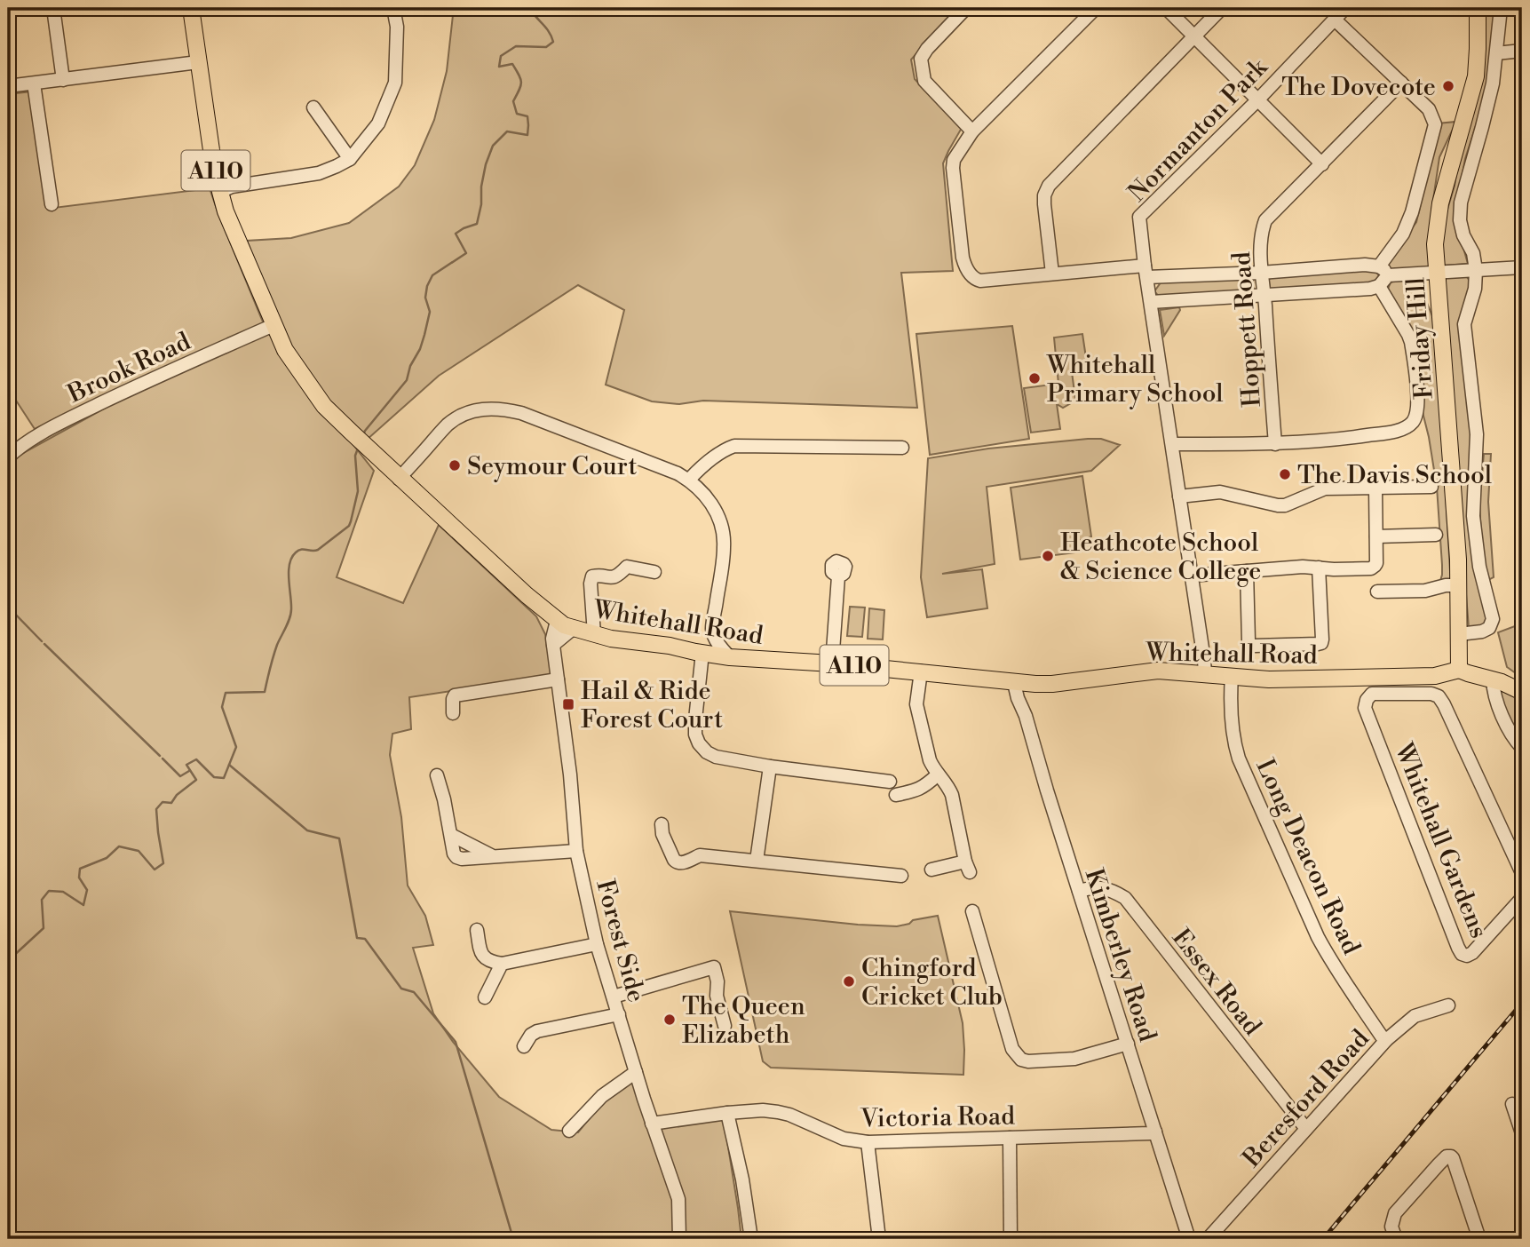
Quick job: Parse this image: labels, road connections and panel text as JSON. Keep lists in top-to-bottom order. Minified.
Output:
{"streets":{"main road":["A110","Friday Hill","Whitehall Road"],"street":["Normanton Park","Hoppett Road","Brook Road","Whitehall Gardens","Long Deacon Road","Forest Side","Kimberley Road","Essex Road","Beresford Road","Victoria Road"]},"crossings":[["Normanton Park","Whitehall Road"],["A110","Friday Hill"],["A110","Whitehall Road"],["Friday Hill","Whitehall Road"],["Brook Road","Whitehall Road"],["Whitehall Road","Long Deacon Road"],["Whitehall Road","Forest Side"],["Whitehall Road","Kimberley Road"],["Long Deacon Road","Beresford Road"],["Forest Side","Victoria Road"],["Kimberley Road","Essex Road"],["Kimberley Road","Victoria Road"],["Essex Road","Beresford Road"]],"places":{"other":["The Dovecote","Whitehall Primary School","Seymour Court","The Davis School","Heathcote School & Science College","Chingford Cricket Club","The Queen Elizabeth"],"transit":["Hail & Ride Forest Court"]}}
